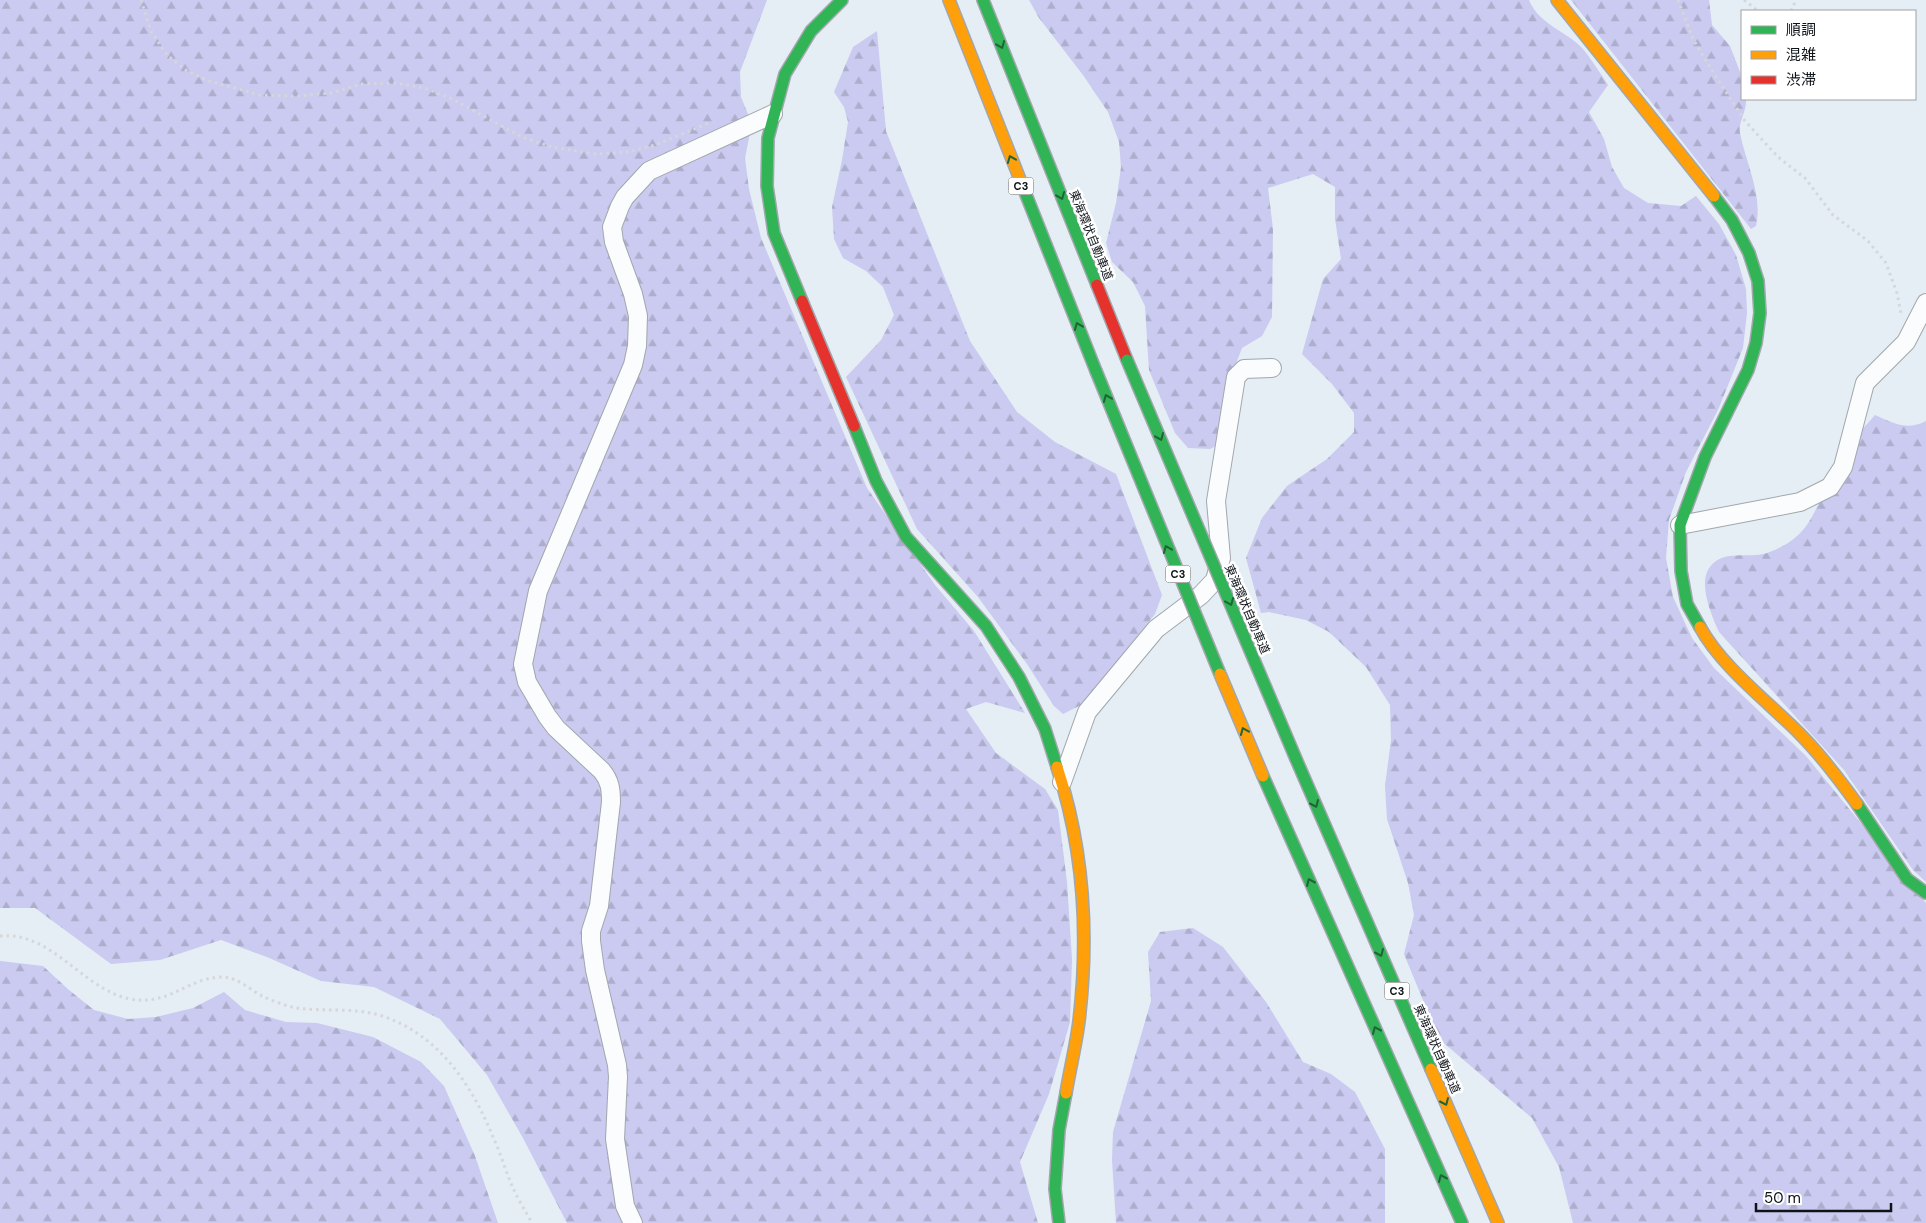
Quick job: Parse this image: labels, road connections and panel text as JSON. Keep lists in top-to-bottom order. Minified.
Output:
{"streets":{"main road":["C3","東海環状自動車道"]},"legend":["順調","混雑","渋滞"],"scale_bar":"50 m"}
